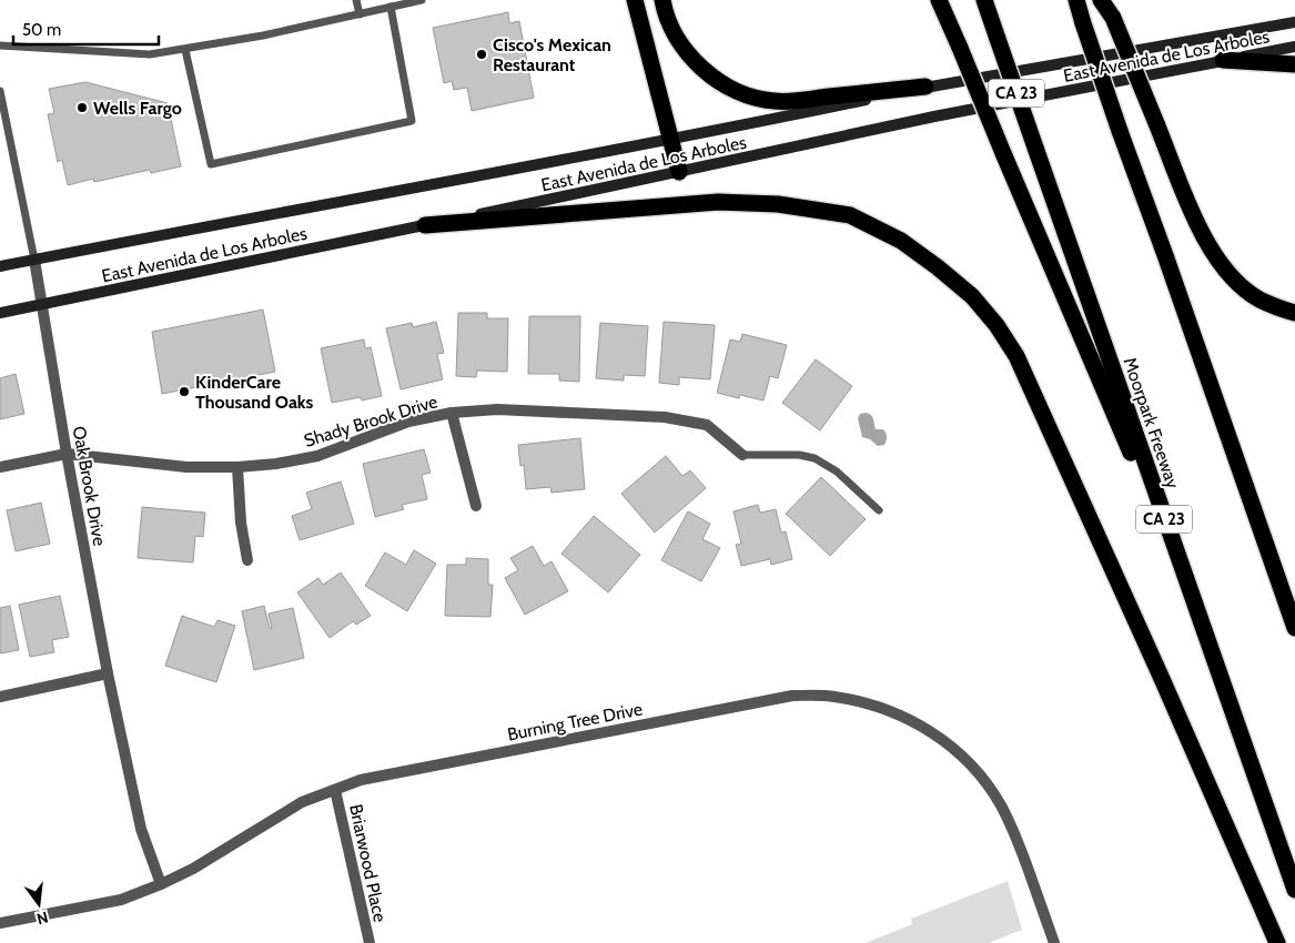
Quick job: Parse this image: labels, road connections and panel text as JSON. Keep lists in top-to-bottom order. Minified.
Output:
{"streets":{"highway":["CA 23","Moorpark Freeway"],"main road":["East Avenida de Los Arboles"],"street":["Shady Brook Drive","Oak Brook Drive","Burning Tree Drive","Briarwood Place"]},"crossings":[["East Avenida de Los Arboles","Oak Brook Drive"],["Shady Brook Drive","Oak Brook Drive"],["Oak Brook Drive","Burning Tree Drive"],["Burning Tree Drive","Briarwood Place"]],"places":["Cisco's Mexican Restaurant","Wells Fargo","KinderCare Thousand Oaks"],"scale_bar":"50 m","north":"bottom"}
